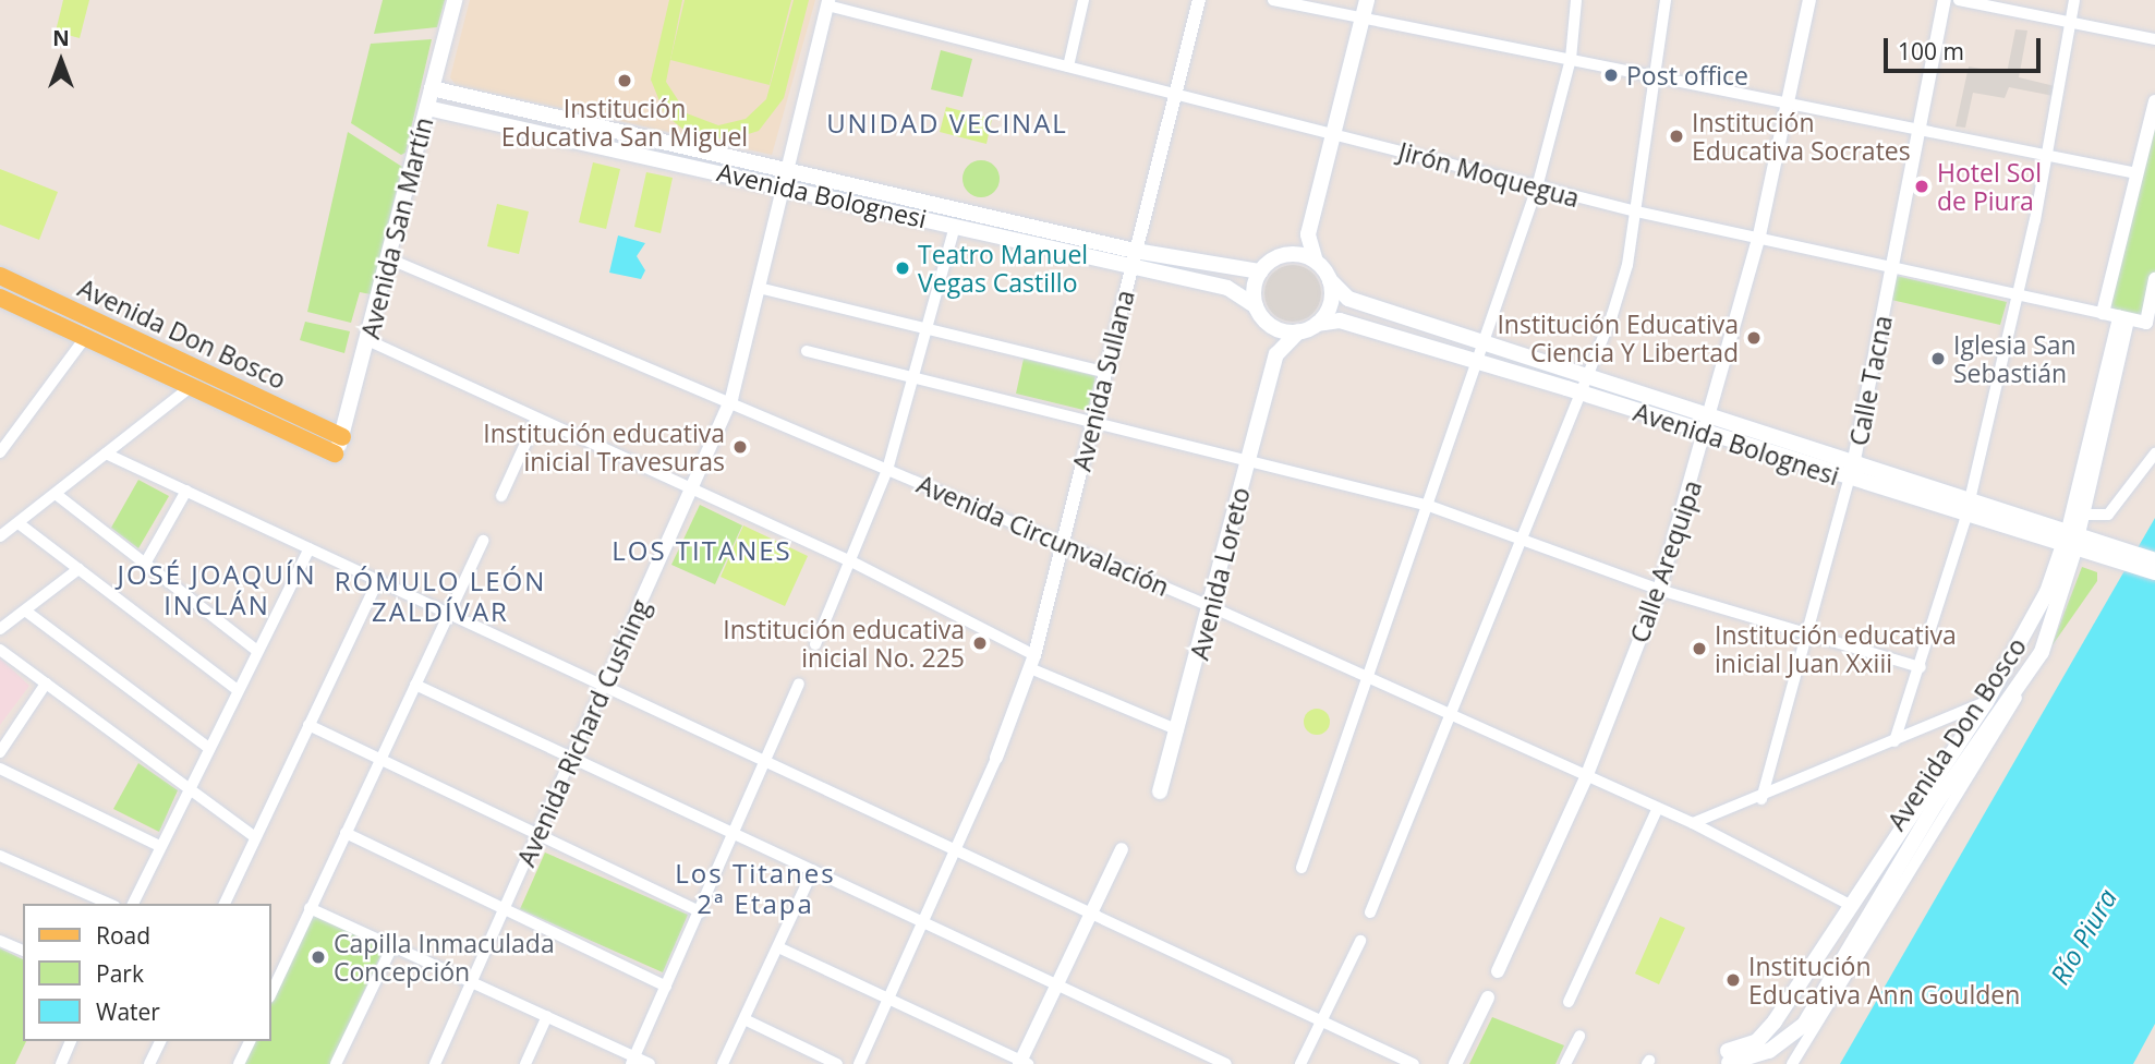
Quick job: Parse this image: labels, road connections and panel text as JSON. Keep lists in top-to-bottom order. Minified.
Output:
{"streets":{"main road":["Avenida Bolognesi","Avenida San Martín","Avenida Don Bosco","Avenida Loreto"],"street":["Jirón Moquegua","Avenida Sullana","Calle Tacna","Avenida Circunvalación","Calle Arequipa","Avenida Richard Cushing"]},"crossings":[["Jirón Moquegua","Avenida Don Bosco"],["Jirón Moquegua","Avenida Sullana"],["Jirón Moquegua","Calle Tacna"],["Jirón Moquegua","Calle Arequipa"],["Jirón Moquegua","Avenida Richard Cushing"],["Avenida Bolognesi","Avenida San Martín"],["Avenida Bolognesi","Avenida Don Bosco"],["Avenida Bolognesi","Avenida Sullana"],["Avenida Bolognesi","Calle Tacna"],["Avenida Bolognesi","Calle Arequipa"],["Avenida Bolognesi","Avenida Loreto"],["Avenida Bolognesi","Avenida Richard Cushing"],["Avenida San Martín","Avenida Don Bosco"],["Avenida San Martín","Avenida Circunvalación"],["Avenida Don Bosco","Avenida Circunvalación"],["Avenida Sullana","Avenida Circunvalación"],["Avenida Circunvalación","Calle Arequipa"],["Avenida Circunvalación","Avenida Loreto"],["Avenida Circunvalación","Avenida Richard Cushing"]],"districts":["UNIDAD VECINAL","LOS TITANES","JOSÉ JOAQUÍN INCLÁN","RÓMULO LEÓN ZALDÍVAR","Los Titanes 2ª Etapa"],"water":["Río Piura"],"places":["Post office","Institución Educativa San Miguel","Institución Educativa Socrates","Hotel Sol de Piura","Teatro Manuel Vegas Castillo","Institución Educativa Ciencia Y Libertad","Iglesia San Sebastián","Institución educativa inicial Travesuras","Institución educativa inicial No. 225","Institución educativa inicial Juan Xxiii","Capilla Inmaculada Concepción","Institución Educativa Ann Goulden"],"legend":["Road","Park","Water"],"scale_bar":"100 m","north":"top"}
